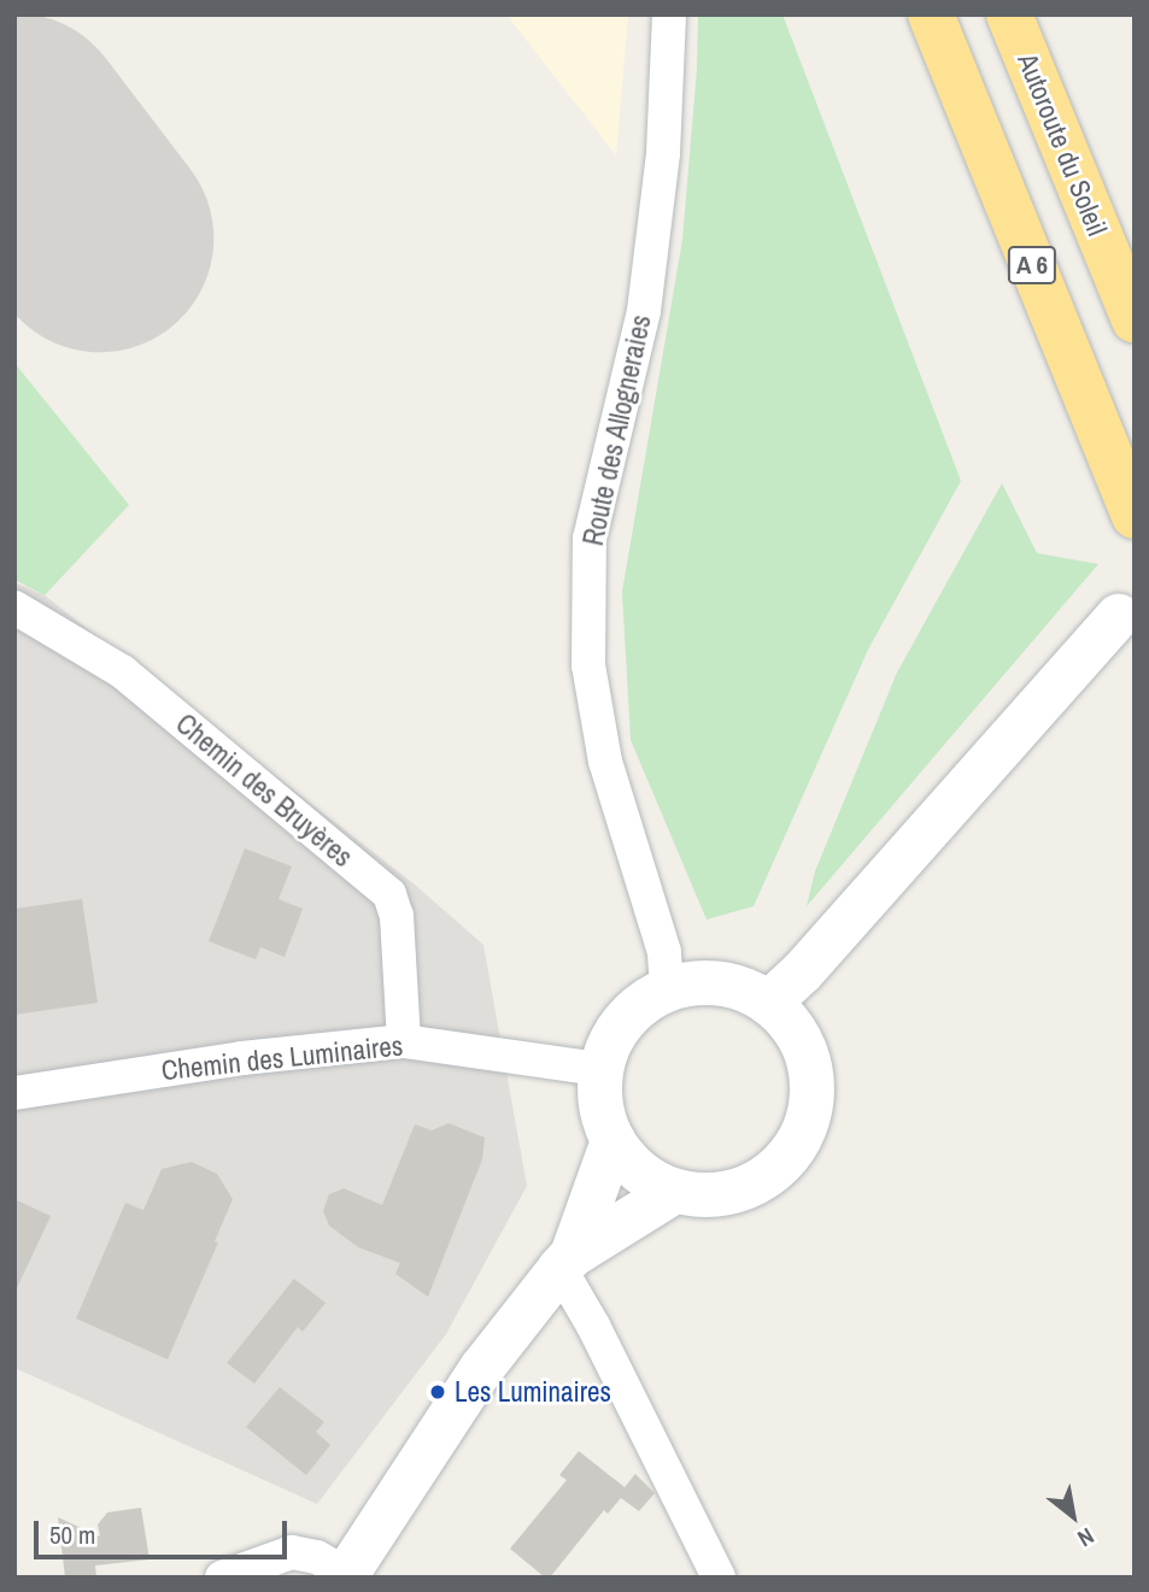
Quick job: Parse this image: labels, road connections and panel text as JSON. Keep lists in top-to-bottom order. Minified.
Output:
{"streets":{"highway":["Autoroute du Soleil","A 6"],"street":["Route des Allogneraies","Chemin des Bruyères","Chemin des Luminaires"]},"crossings":[["Route des Allogneraies","Chemin des Luminaires"],["Chemin des Bruyères","Chemin des Luminaires"]],"places":["Les Luminaires"],"scale_bar":"50 m","north":"bottom right"}
